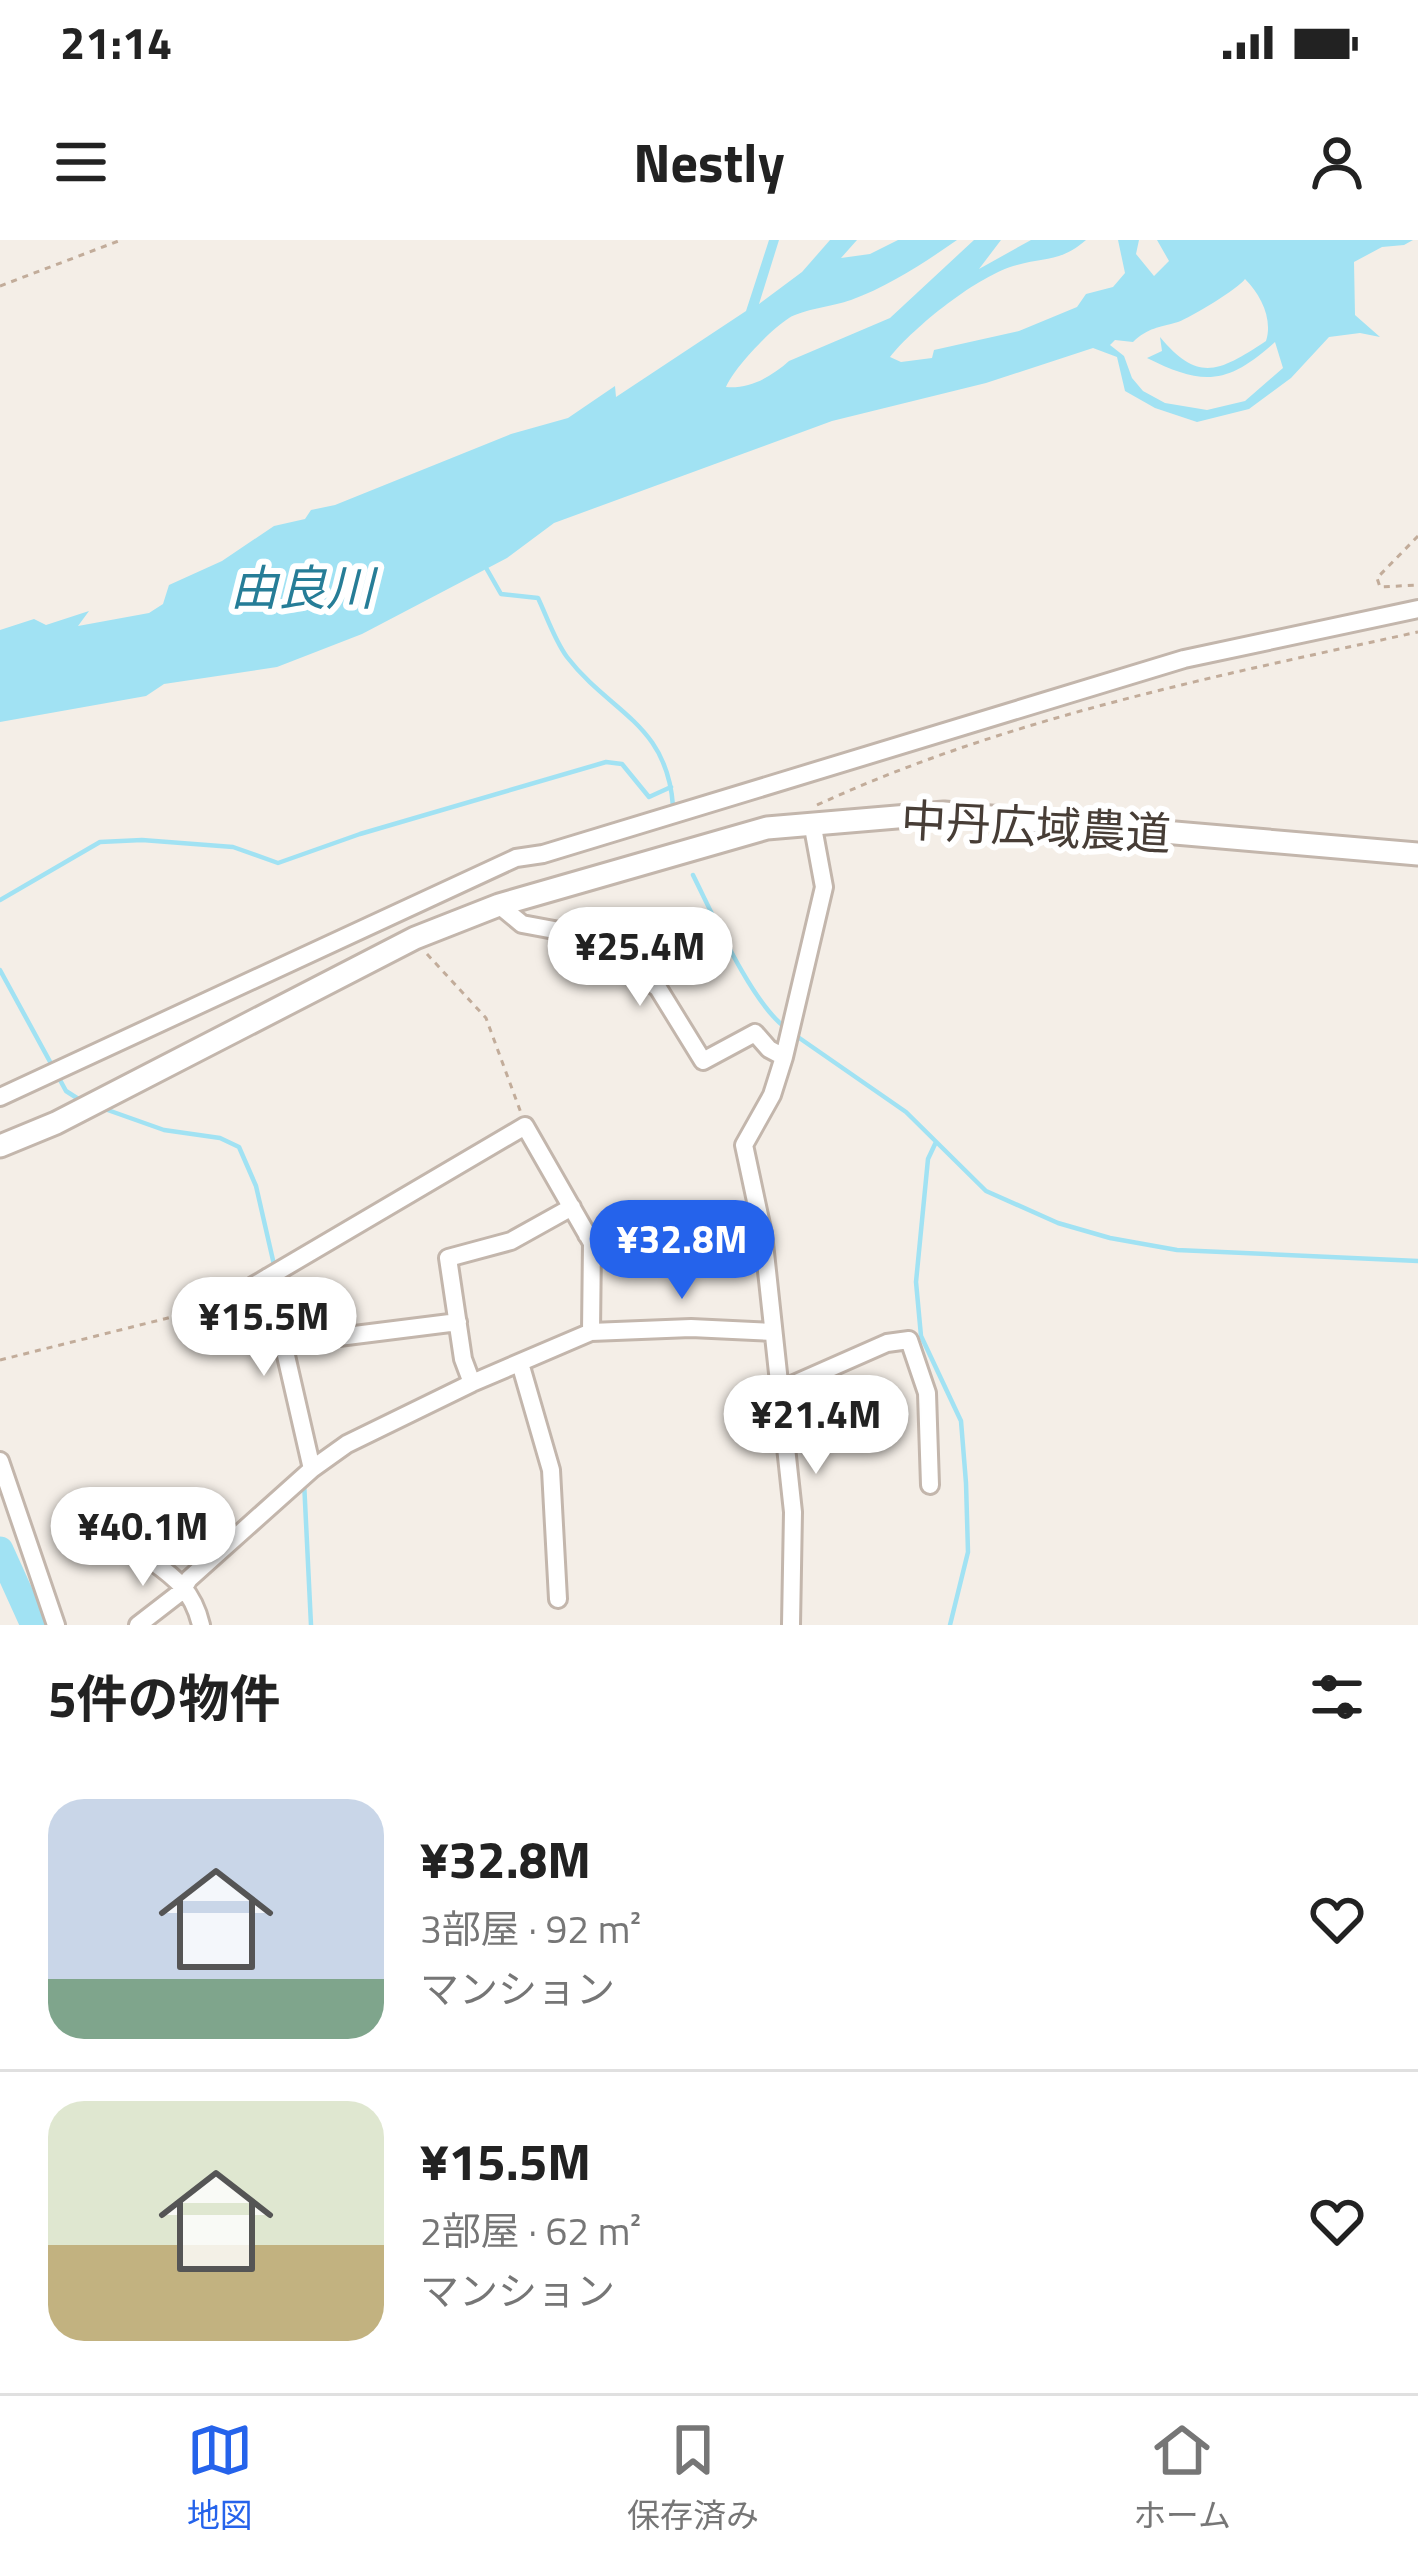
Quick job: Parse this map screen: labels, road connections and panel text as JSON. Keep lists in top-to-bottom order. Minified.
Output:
{"streets":{"street":["中丹広域農道"]},"water":["由良川"],"page":{"status":"21:14","header":"Nestly","price":["¥25.4M","¥32.8M","¥15.5M","¥21.4M","¥40.1M"],"heading":"5件の物件","list":[{"name":"¥32.8M","note":"3部屋 · 92 m² · マンション"},{"name":"¥15.5M","note":"2部屋 · 62 m² · マンション"}],"tabs":["地図","保存済み","ホーム"]}}
